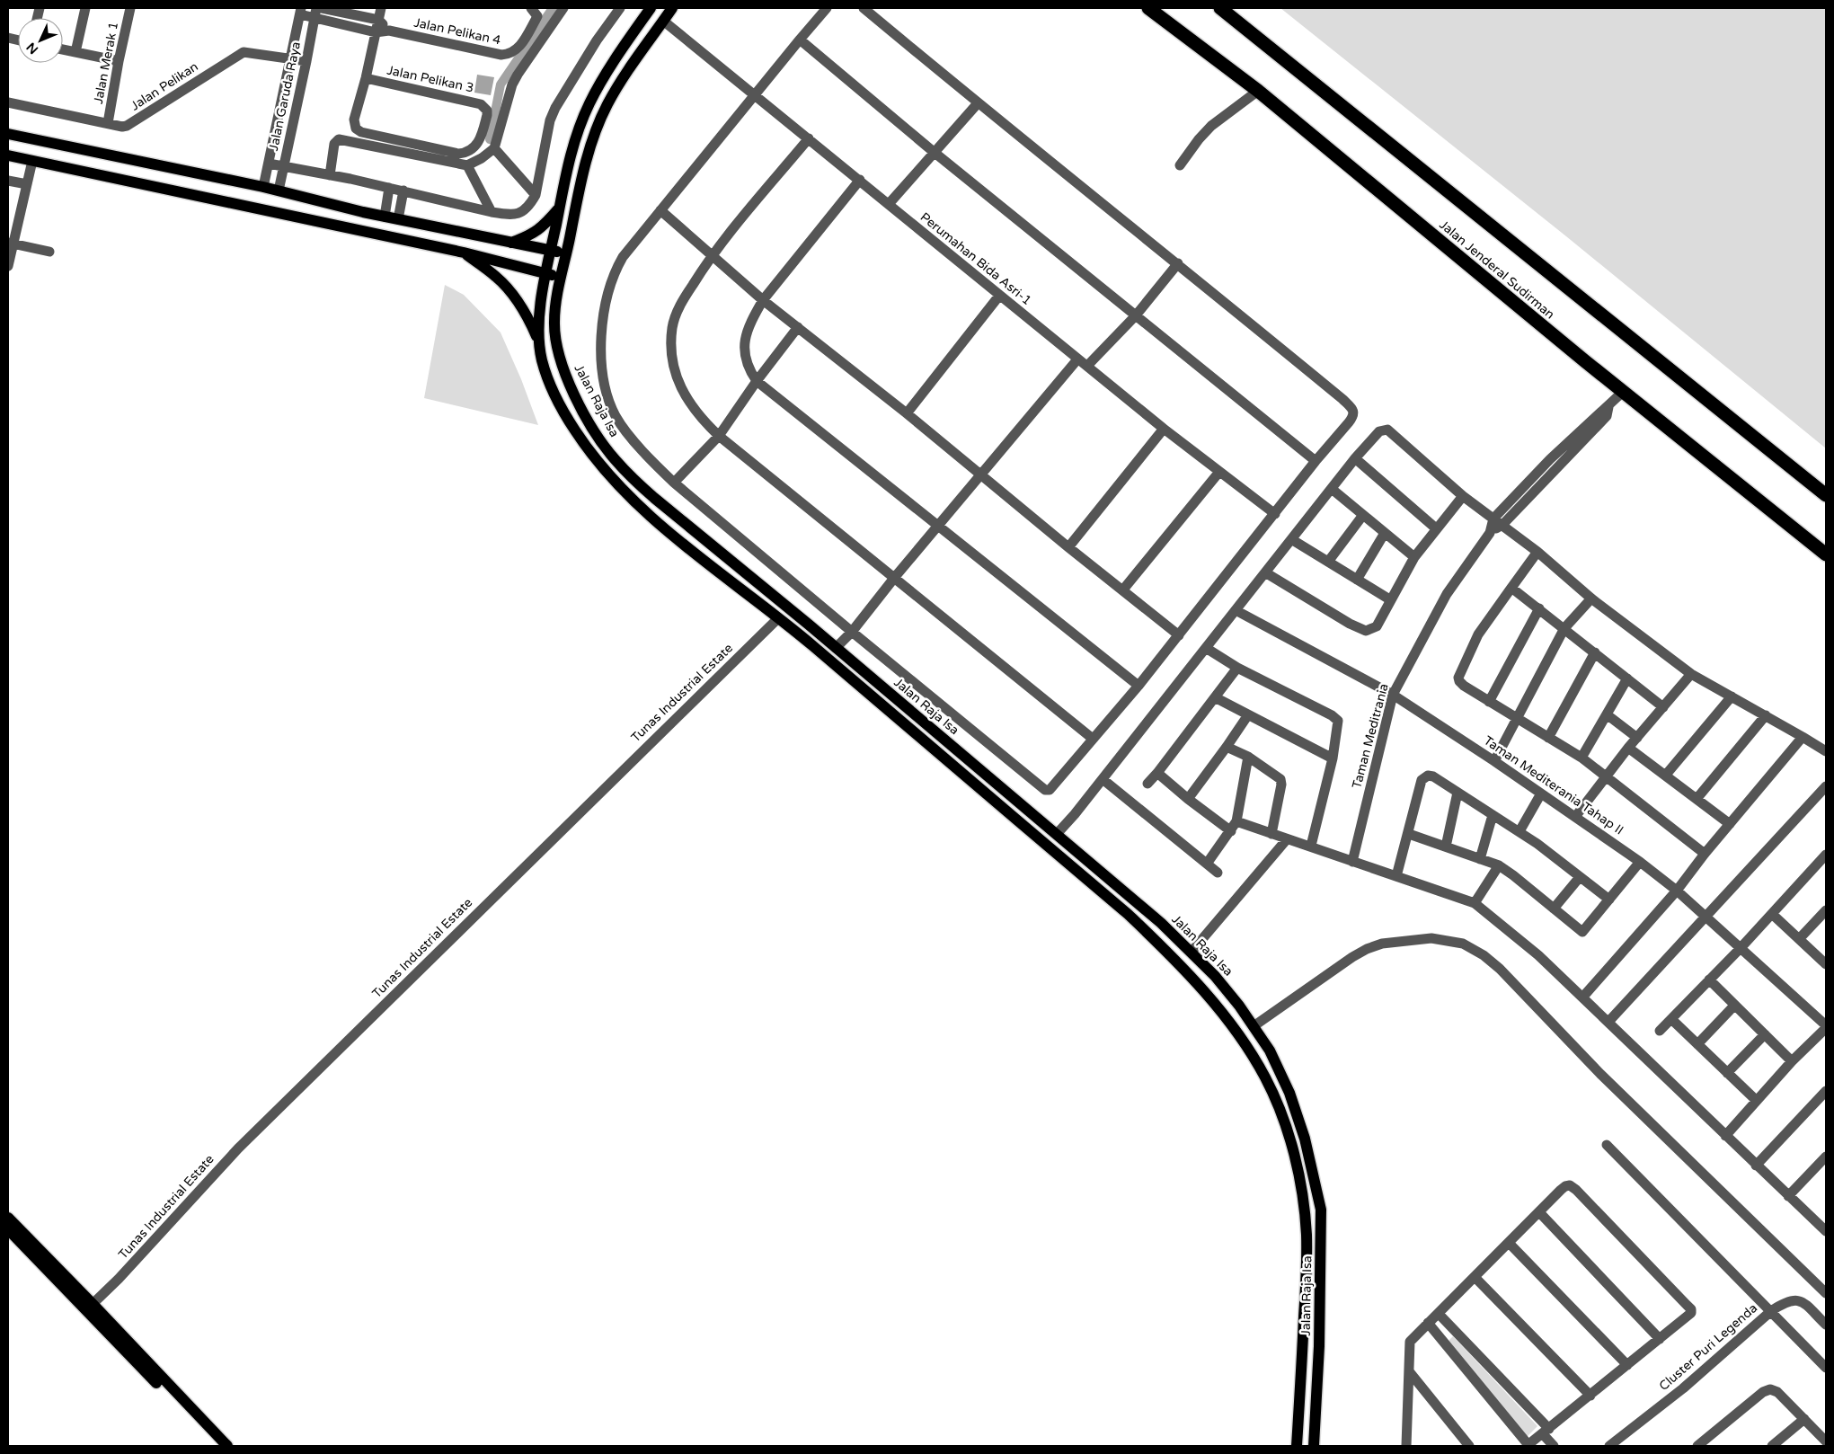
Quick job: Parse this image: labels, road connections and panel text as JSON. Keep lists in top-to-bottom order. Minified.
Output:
{"streets":{"highway":["Jalan Jenderal Sudirman"],"main road":["Jalan Raja Isa"],"street":["Jalan Pelikan 4","Jalan Merak 1","Jalan Pelikan 3","Jalan Pelikan","Jalan Garuda Raya","Perumahan Bida Asri-1","Tunas Industrial Estate","Taman Meditrania","Taman Mediterania Tahap II","Cluster Puri Legenda"]},"crossings":[["Jalan Merak 1","Jalan Pelikan"],["Jalan Pelikan","Jalan Garuda Raya"],["Perumahan Bida Asri-1","Jalan Raja Isa"],["Jalan Jenderal Sudirman","Taman Meditrania"],["Jalan Raja Isa","Tunas Industrial Estate"],["Taman Meditrania","Taman Mediterania Tahap II"]],"north":"bottom left"}
